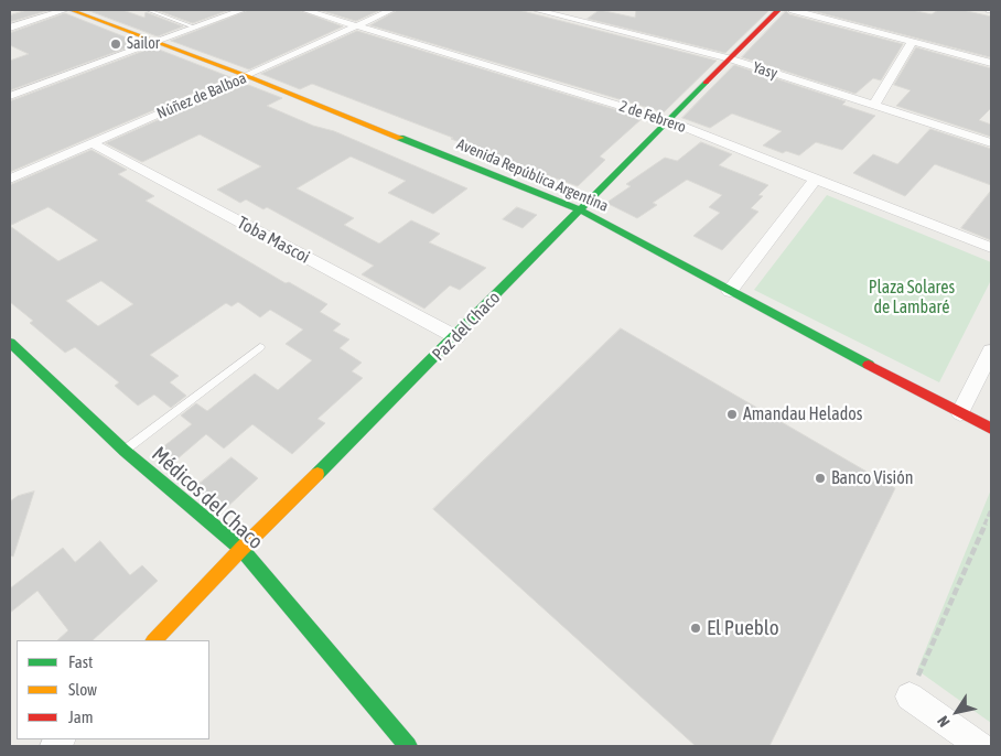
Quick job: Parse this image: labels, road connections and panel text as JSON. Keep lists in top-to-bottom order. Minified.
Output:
{"streets":{"main road":["Avenida República Argentina","Paz del Chaco","Médicos del Chaco"],"street":["Yasy","Núñez de Balboa","2 de Febrero","Toba Mascoi"]},"crossings":[["Yasy","Paz del Chaco"],["Núñez de Balboa","2 de Febrero"],["Núñez de Balboa","Avenida República Argentina"],["Núñez de Balboa","Toba Mascoi"],["2 de Febrero","Paz del Chaco"],["Avenida República Argentina","Paz del Chaco"],["Toba Mascoi","Paz del Chaco"],["Paz del Chaco","Médicos del Chaco"]],"parks":["Plaza Solares de Lambaré"],"places":["Sailor","Amandau Helados","Banco Visión","El Pueblo"],"legend":["Fast","Slow","Jam"],"north":"bottom left"}
